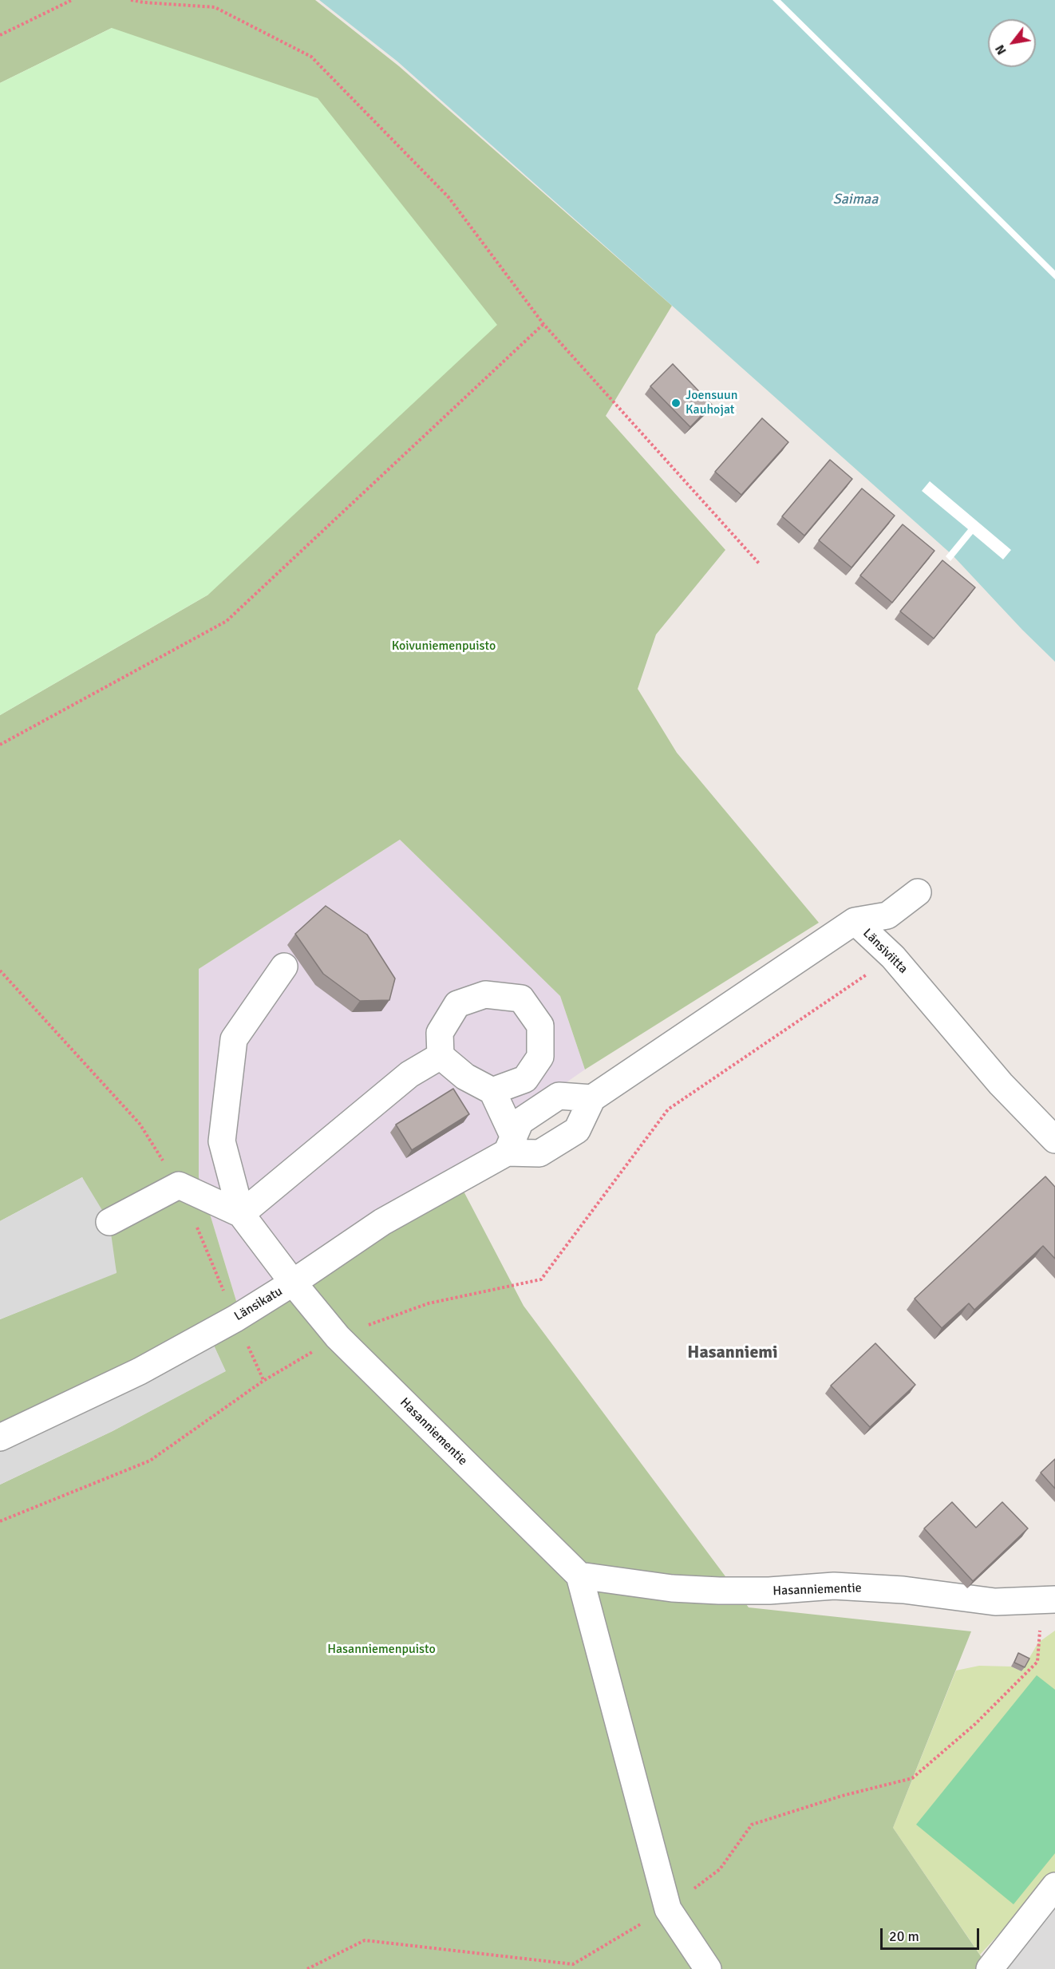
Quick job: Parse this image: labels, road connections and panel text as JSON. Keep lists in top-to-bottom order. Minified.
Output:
{"streets":{"street":["Länsiviitta","Länsikatu","Hasanniementie"]},"crossings":[["Länsiviitta","Länsikatu"],["Länsikatu","Hasanniementie"]],"districts":["Hasanniemi"],"water":["Saimaa"],"parks":["Koivuniemenpuisto","Hasanniemenpuisto"],"places":["Joensuun Kauhojat"],"scale_bar":"20 m","north":"bottom left"}
